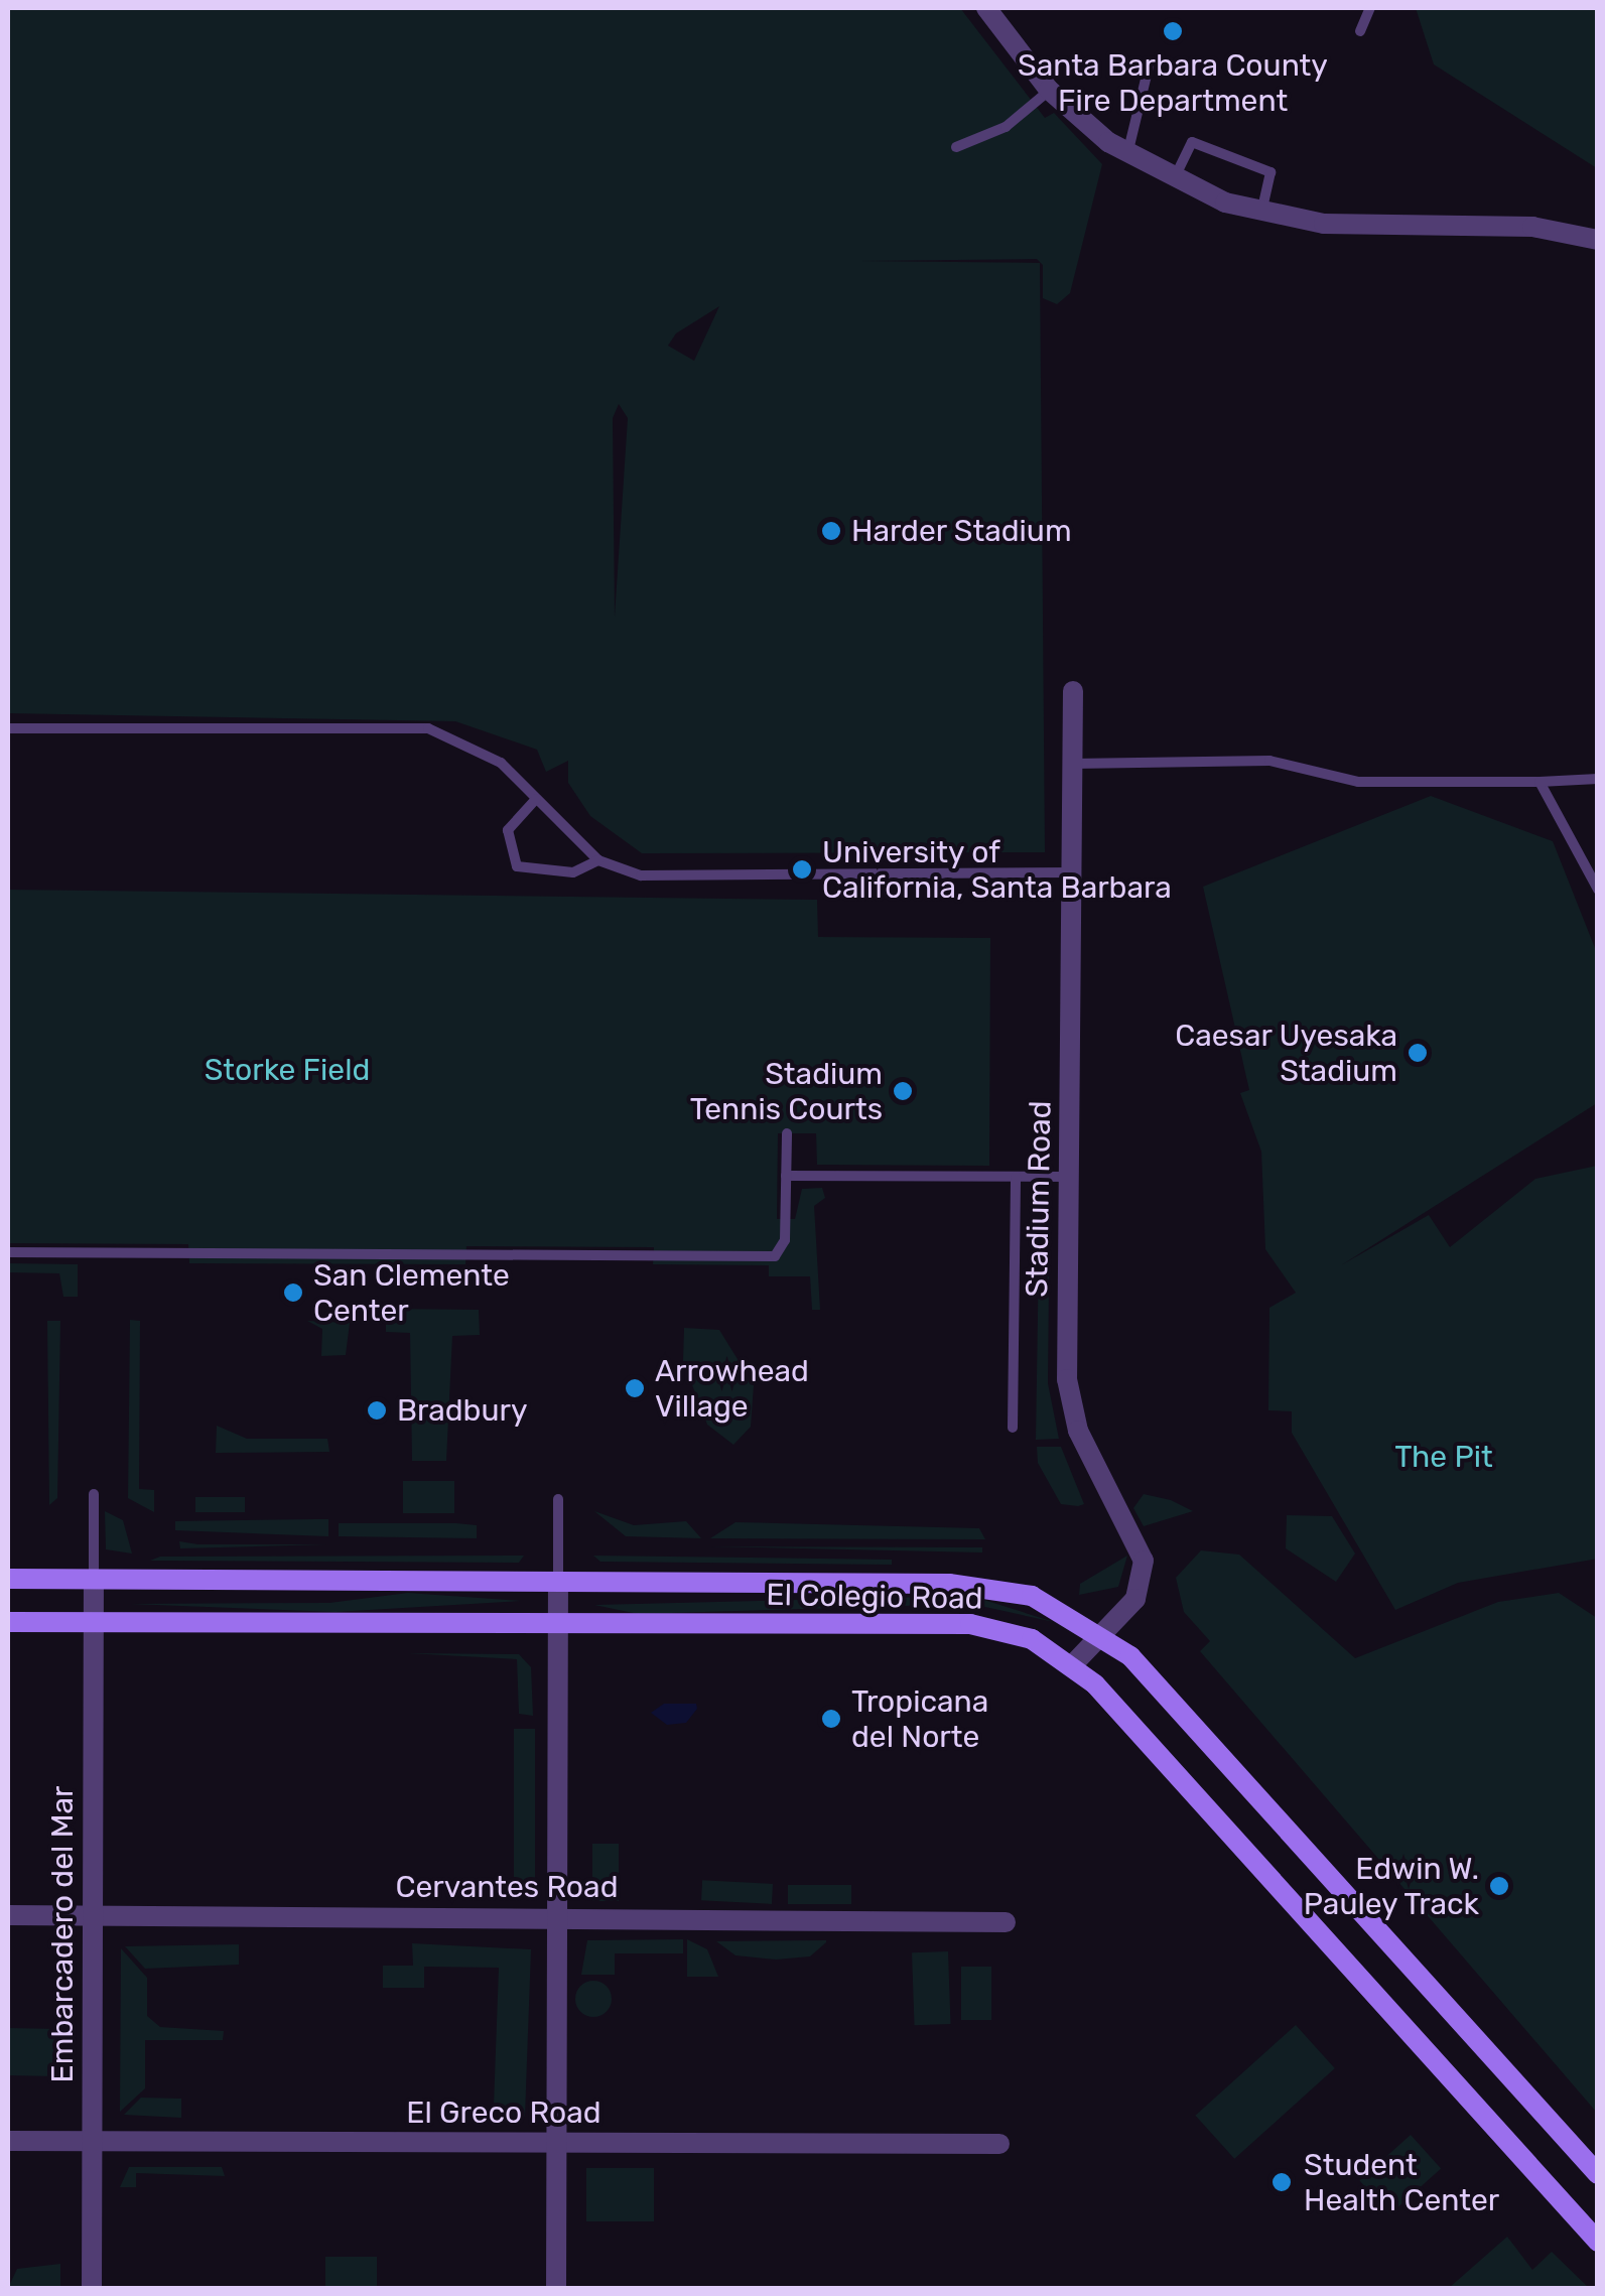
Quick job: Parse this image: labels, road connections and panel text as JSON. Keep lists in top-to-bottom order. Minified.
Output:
{"streets":{"main road":["El Colegio Road"],"street":["Stadium Road","Cervantes Road","Embarcadero del Mar","El Greco Road"]},"crossings":[["Stadium Road","El Colegio Road"],["El Colegio Road","Embarcadero del Mar"],["Cervantes Road","Embarcadero del Mar"],["Embarcadero del Mar","El Greco Road"]],"parks":["Storke Field","The Pit"],"places":["Santa Barbara County Fire Department","Harder Stadium","University of California, Santa Barbara","Caesar Uyesaka Stadium","Stadium Tennis Courts","San Clemente Center","Arrowhead Village","Bradbury","Tropicana del Norte","Edwin W. Pauley Track","Student Health Center"]}
